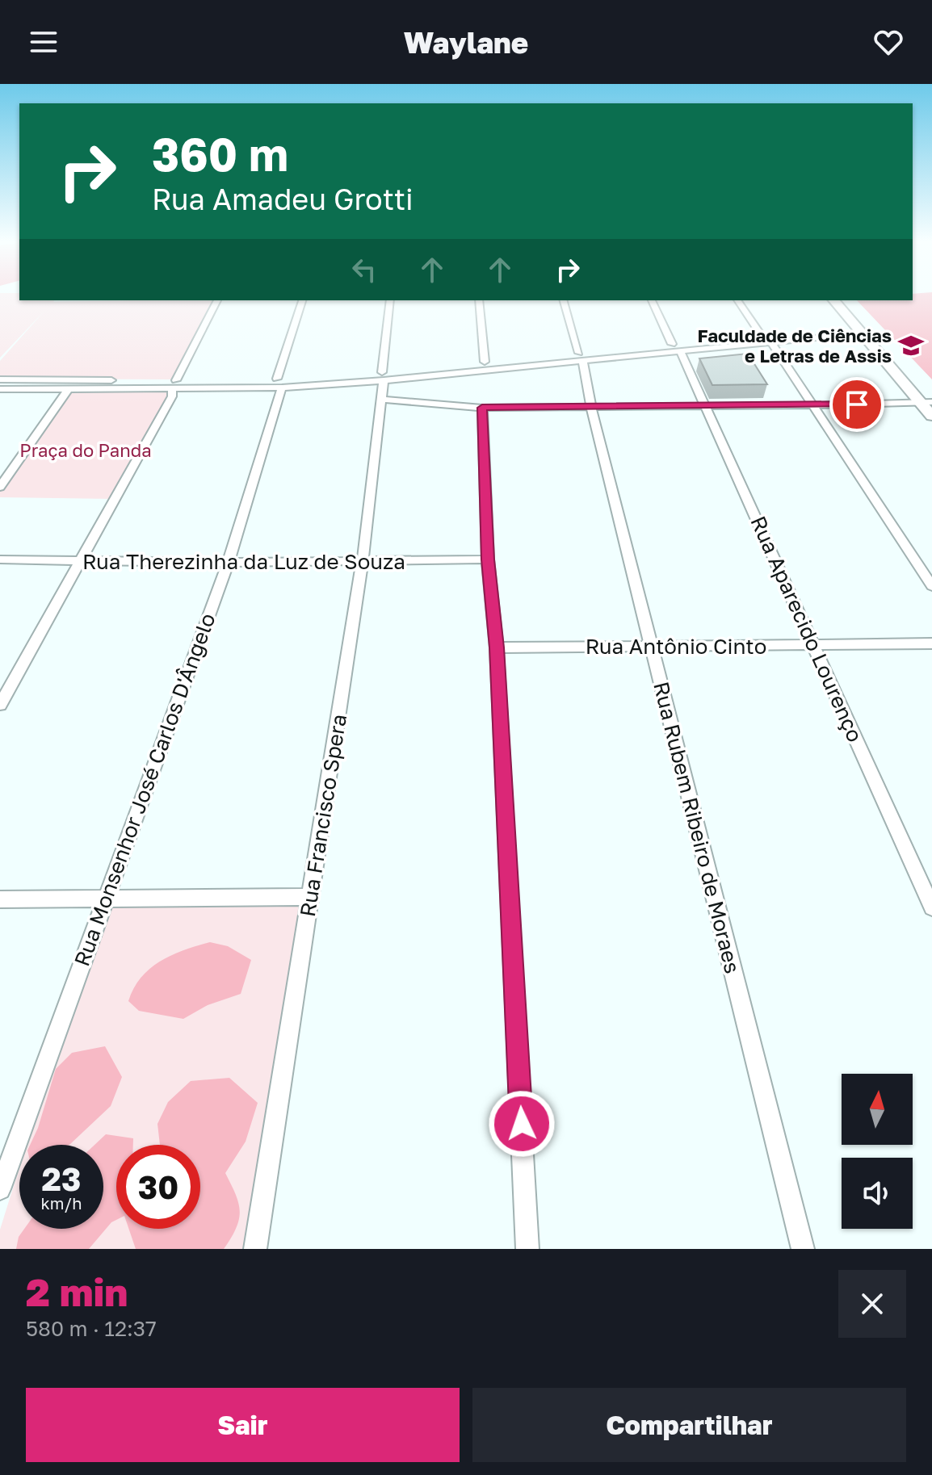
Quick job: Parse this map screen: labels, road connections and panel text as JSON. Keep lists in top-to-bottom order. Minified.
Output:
{"streets":{"street":["Rua Therezinha da Luz de Souza","Rua Aparecido Lourenço","Rua Antônio Cinto","Rua Monsenhor José Carlos D'Ângelo","Rua Francisco Spera","Rua Rubem Ribeiro de Moraes"]},"crossings":[["Rua Therezinha da Luz de Souza","Rua Monsenhor José Carlos D'Ângelo"],["Rua Therezinha da Luz de Souza","Rua Francisco Spera"],["Rua Aparecido Lourenço","Rua Antônio Cinto"],["Rua Antônio Cinto","Rua Rubem Ribeiro de Moraes"]],"parks":["Praça do Panda"],"places":{"school or university":["Faculdade de Ciências e Letras de Assis"]},"north":"top","page":{"header":"Waylane","turn":["360 m","Rua Amadeu Grotti"],"speed":"23 km/h","limit":"30","heading":["2 min","580 m · 12:37"],"buttons":["Sair","Compartilhar"]}}
